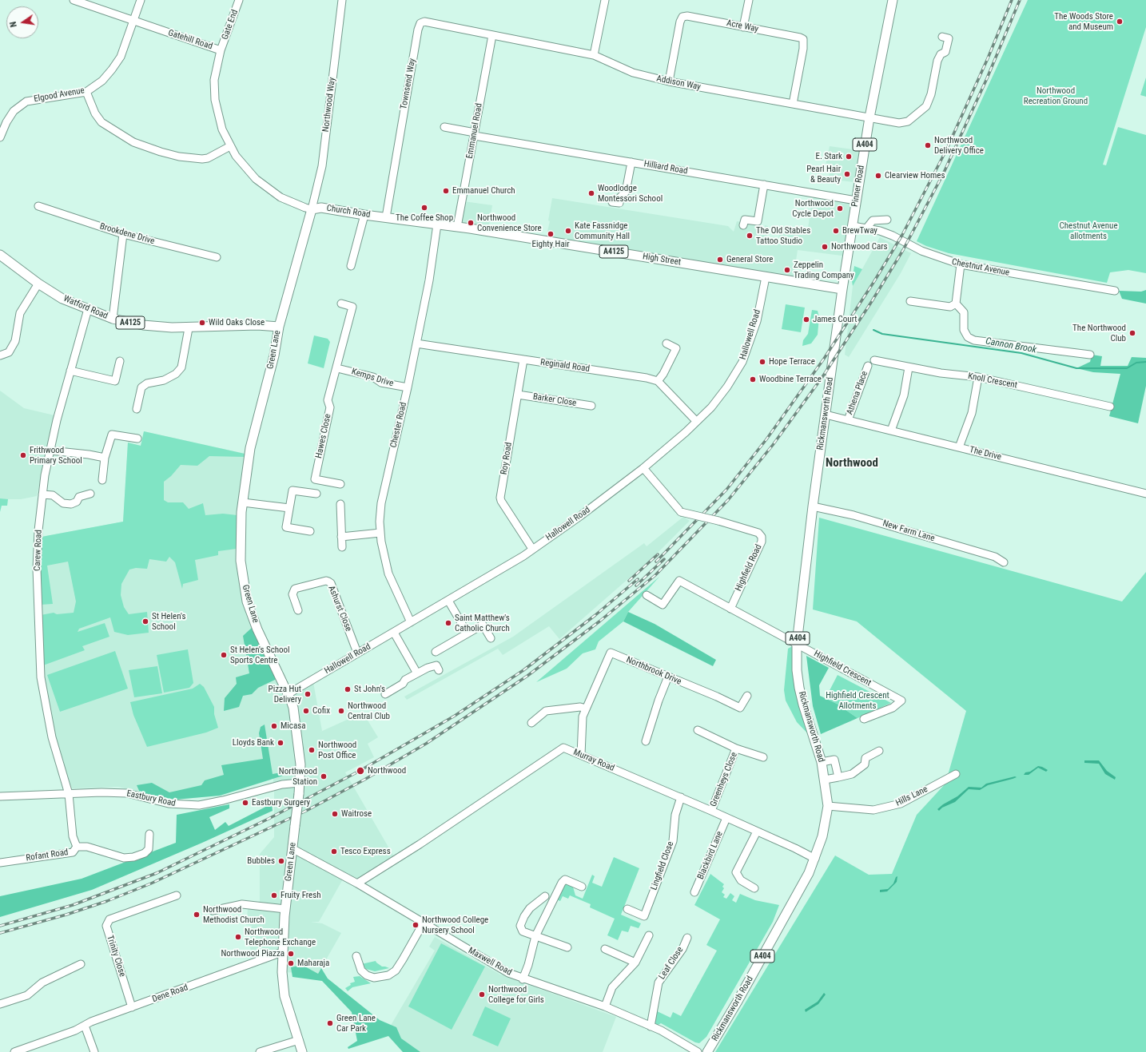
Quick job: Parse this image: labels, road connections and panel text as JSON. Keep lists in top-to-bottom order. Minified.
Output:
{"streets":{"main road":["A404","Pinner Road","Church Road","A4125","High Street","Watford Road","Green Lane","Rickmansworth Road"],"street":["Gate End","Acre Way","Gatehill Road","Addison Way","Townsend Way","Elgood Avenue","Northwood Way","Emmanuel Road","Hilliard Road","Brookdene Drive","Chestnut Avenue","Hallowell Road","Reginald Road","Kemps Drive","Knoll Crescent","Athena Place","Barker Close","Chester Road","Hawes Close","The Drive","Roy Road","New Farm Lane","Carew Road","Highfield Road","Ashurst Close","Highfield Crescent","Northbrook Drive","Murray Road","Greenheys Close","Hills Lane","Eastbury Road","Rofant Road","Blackbird Lane","Lingfield Close","Trinity Close","Maxwell Road","Leaf Close","Dene Road"]},"crossings":[["Gate End","Gatehill Road"],["Acre Way","Addison Way"],["Gatehill Road","Elgood Avenue"],["Gatehill Road","Northwood Way"],["Gatehill Road","Church Road"],["Gatehill Road","Green Lane"],["Addison Way","Townsend Way"],["Addison Way","Emmanuel Road"],["Addison Way","Pinner Road"],["Townsend Way","Emmanuel Road"],["Townsend Way","Church Road"],["Townsend Way","High Street"],["Northwood Way","Church Road"],["Northwood Way","Green Lane"],["Emmanuel Road","Hilliard Road"],["Emmanuel Road","High Street"],["Hilliard Road","Pinner Road"],["Pinner Road","High Street"],["Pinner Road","Chestnut Avenue"],["Pinner Road","Rickmansworth Road"],["Church Road","High Street"],["Church Road","Green Lane"],["High Street","Hallowell Road"],["High Street","Chester Road"],["Watford Road","Green Lane"],["Watford Road","Carew Road"],["Hallowell Road","Green Lane"],["Hallowell Road","Chester Road"],["Hallowell Road","Roy Road"],["Hallowell Road","Highfield Road"],["Hallowell Road","Ashurst Close"],["Green Lane","Eastbury Road"],["Green Lane","Maxwell Road"],["Green Lane","Dene Road"],["Reginald Road","Chester Road"],["Reginald Road","Roy Road"],["Kemps Drive","Chester Road"],["Kemps Drive","Hawes Close"],["Athena Place","The Drive"],["Barker Close","Roy Road"],["Rickmansworth Road","The Drive"],["Rickmansworth Road","New Farm Lane"],["Rickmansworth Road","Highfield Crescent"],["Rickmansworth Road","Murray Road"],["Rickmansworth Road","Hills Lane"],["Carew Road","Eastbury Road"],["Carew Road","Rofant Road"],["Murray Road","Greenheys Close"],["Murray Road","Blackbird Lane"],["Murray Road","Lingfield Close"],["Murray Road","Maxwell Road"],["Eastbury Road","Rofant Road"],["Trinity Close","Dene Road"],["Maxwell Road","Leaf Close"]],"districts":["Northwood"],"water":["Cannon Brook"],"parks":["Northwood Recreation Ground","Chestnut Avenue allotments","Highfield Crescent Allotments"],"places":["The Woods Store and Museum","Northwood Delivery Office","E. Stark","Pearl Hair & Beauty","Clearview Homes","Emmanuel Church","Woodlodge Montessori School","The Coffee Shop","Northwood Cycle Depot","Northwood Convenience Store","Kate Fassnidge Community Hall","BrewTway","Eighty Hair","The Old Stables Tattoo Studio","Northwood Cars","General Store","Zeppelin Trading Company","James Court","Wild Oaks Close","The Northwood Club","Hope Terrace","Woodbine Terrace","Frithwood Primary School","St Helen's School","Saint Matthew's Catholic Church","St Helen's School Sports Centre","St John's","Pizza Hut Delivery","Cofix","Northwood Central Club","Micasa","Lloyds Bank","Northwood Post Office","Northwood","Northwood Station","Eastbury Surgery","Waitrose","Tesco Express","Bubbles","Fruity Fresh","Northwood Methodist Church","Northwood College Nursery School","Northwood Telephone Exchange","Northwood Piazza","Maharaja","Northwood College for Girls","Green Lane Car Park"],"north":"left"}
